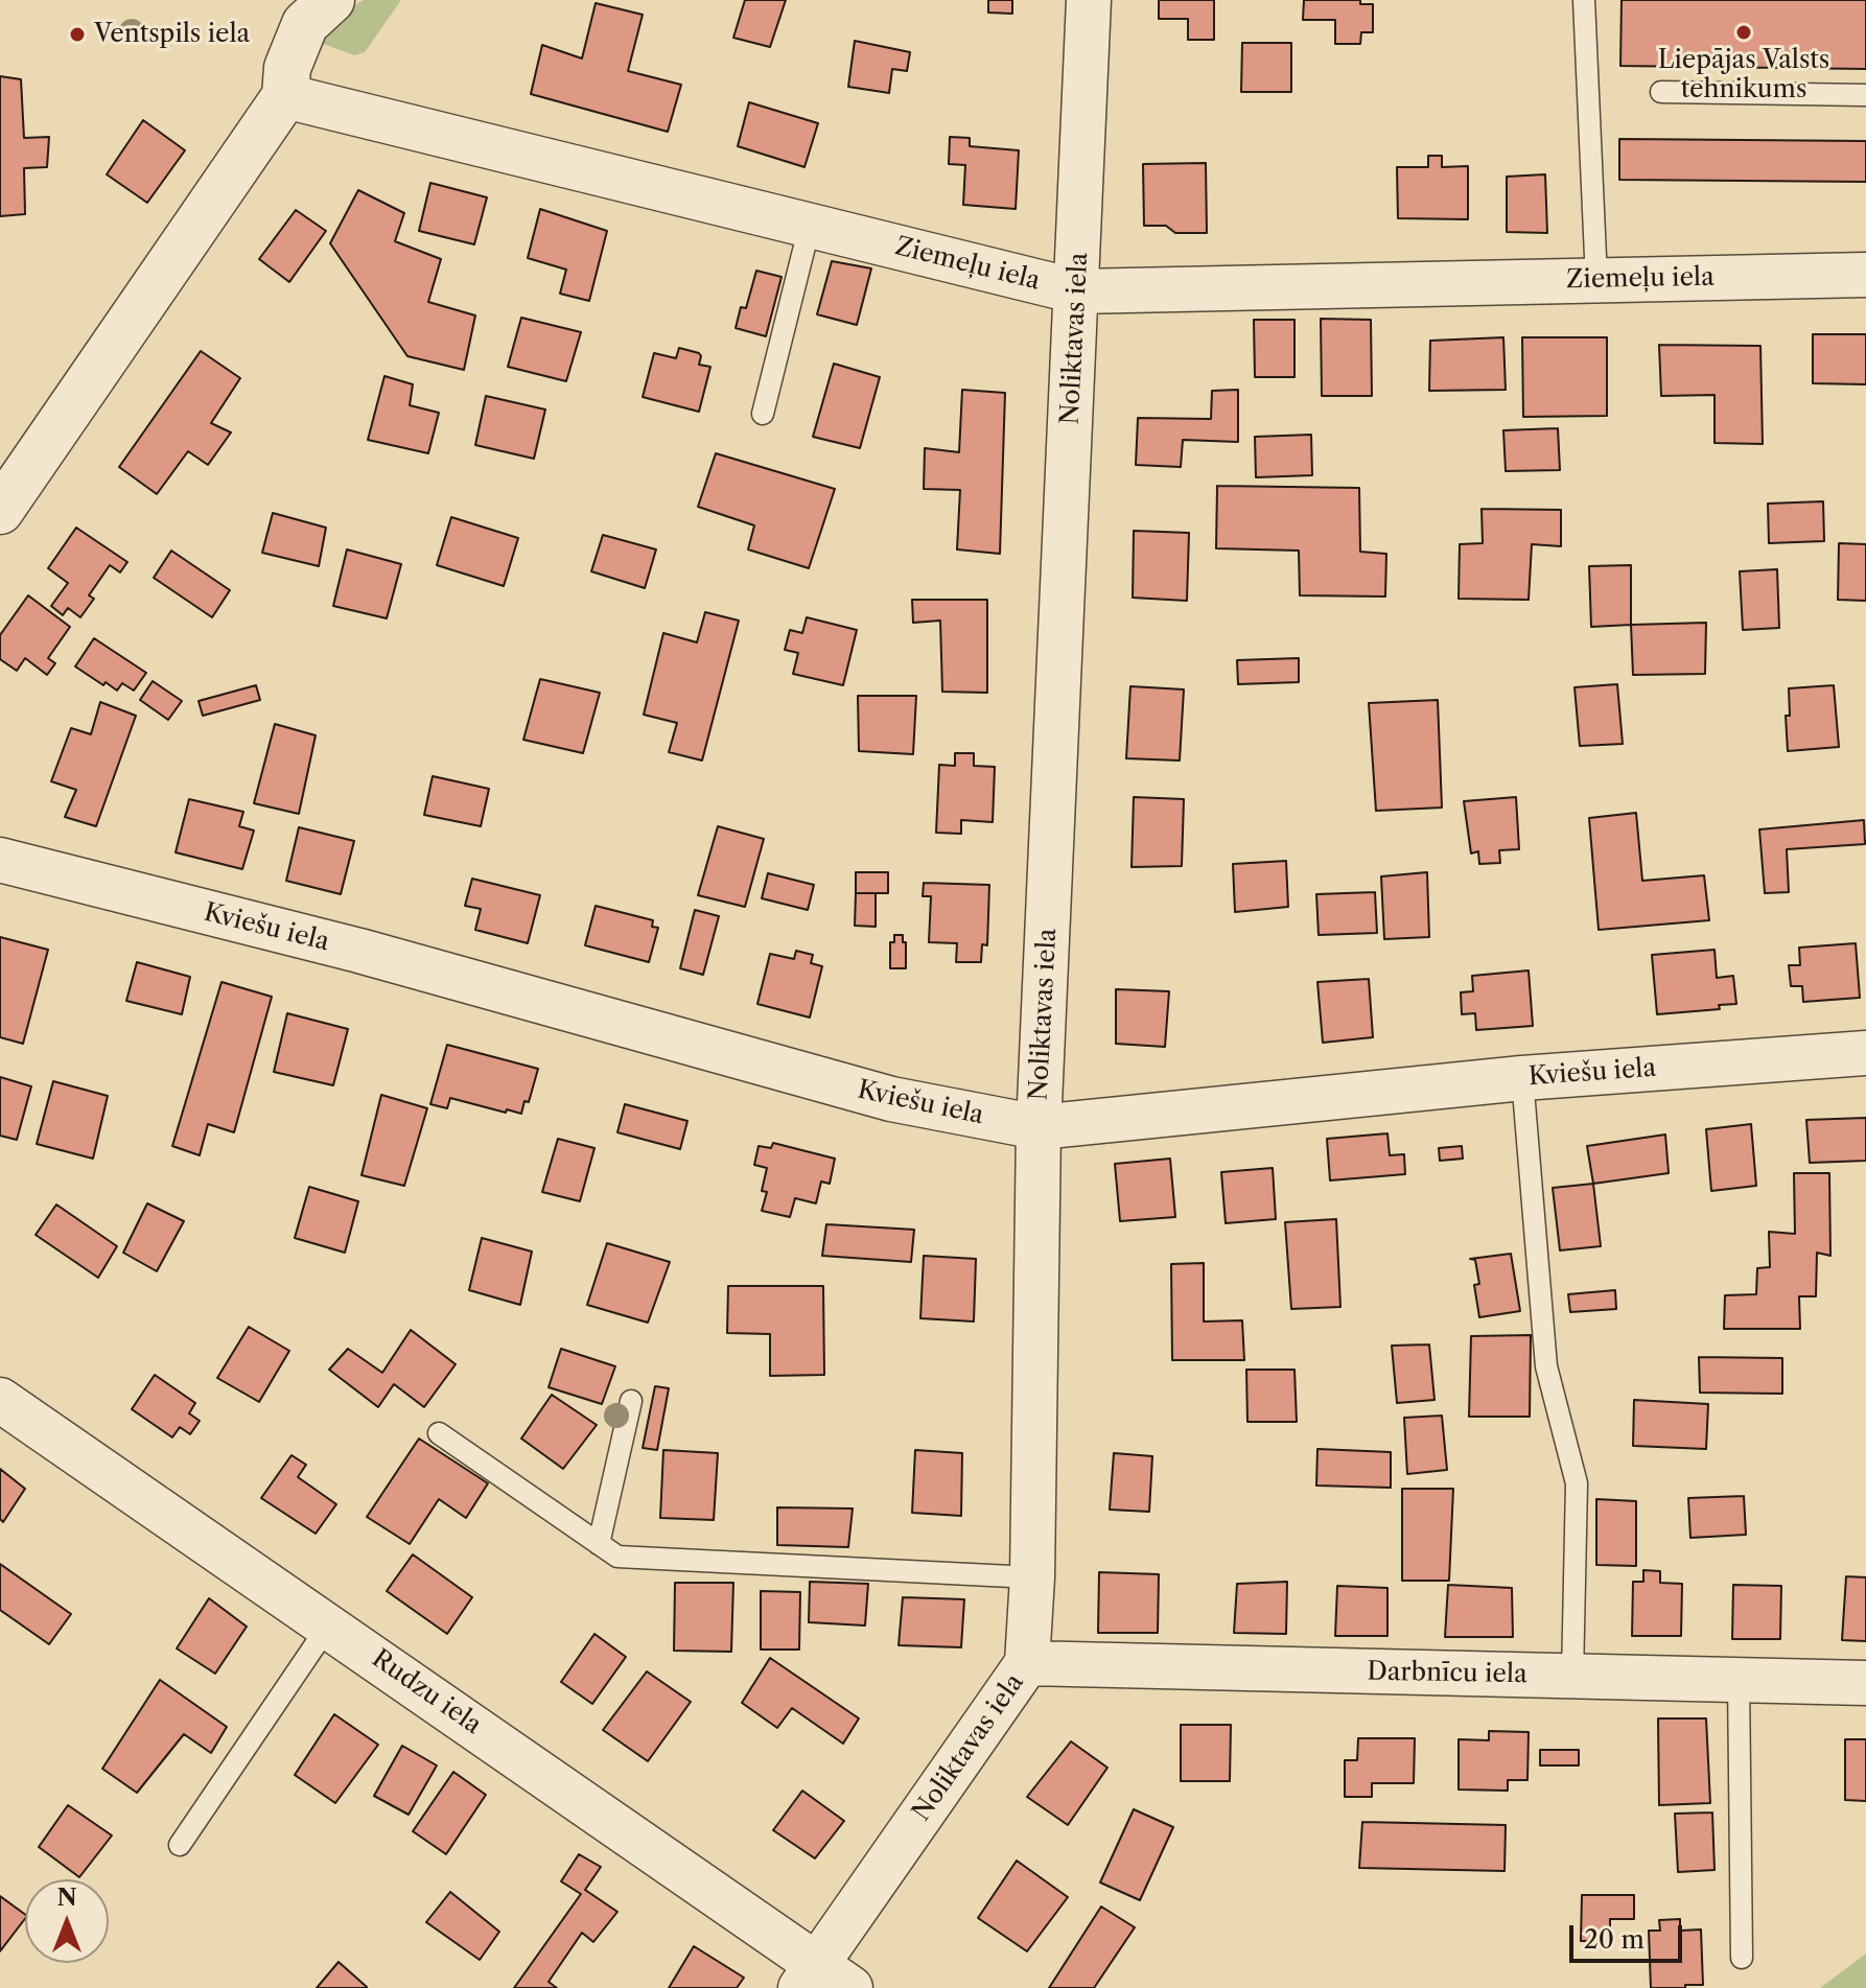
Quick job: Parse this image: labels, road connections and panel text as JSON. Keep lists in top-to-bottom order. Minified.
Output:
{"streets":{"street":["Ziemeļu iela","Noliktavas iela","Kviešu iela","Darbnīcu iela","Rudzu iela"]},"crossings":[["Ziemeļu iela","Noliktavas iela"],["Noliktavas iela","Kviešu iela"],["Noliktavas iela","Darbnīcu iela"],["Noliktavas iela","Rudzu iela"]],"places":["Liepājas Valsts tehnikums","Ventspils iela"],"scale_bar":"20 m","north":"top"}
